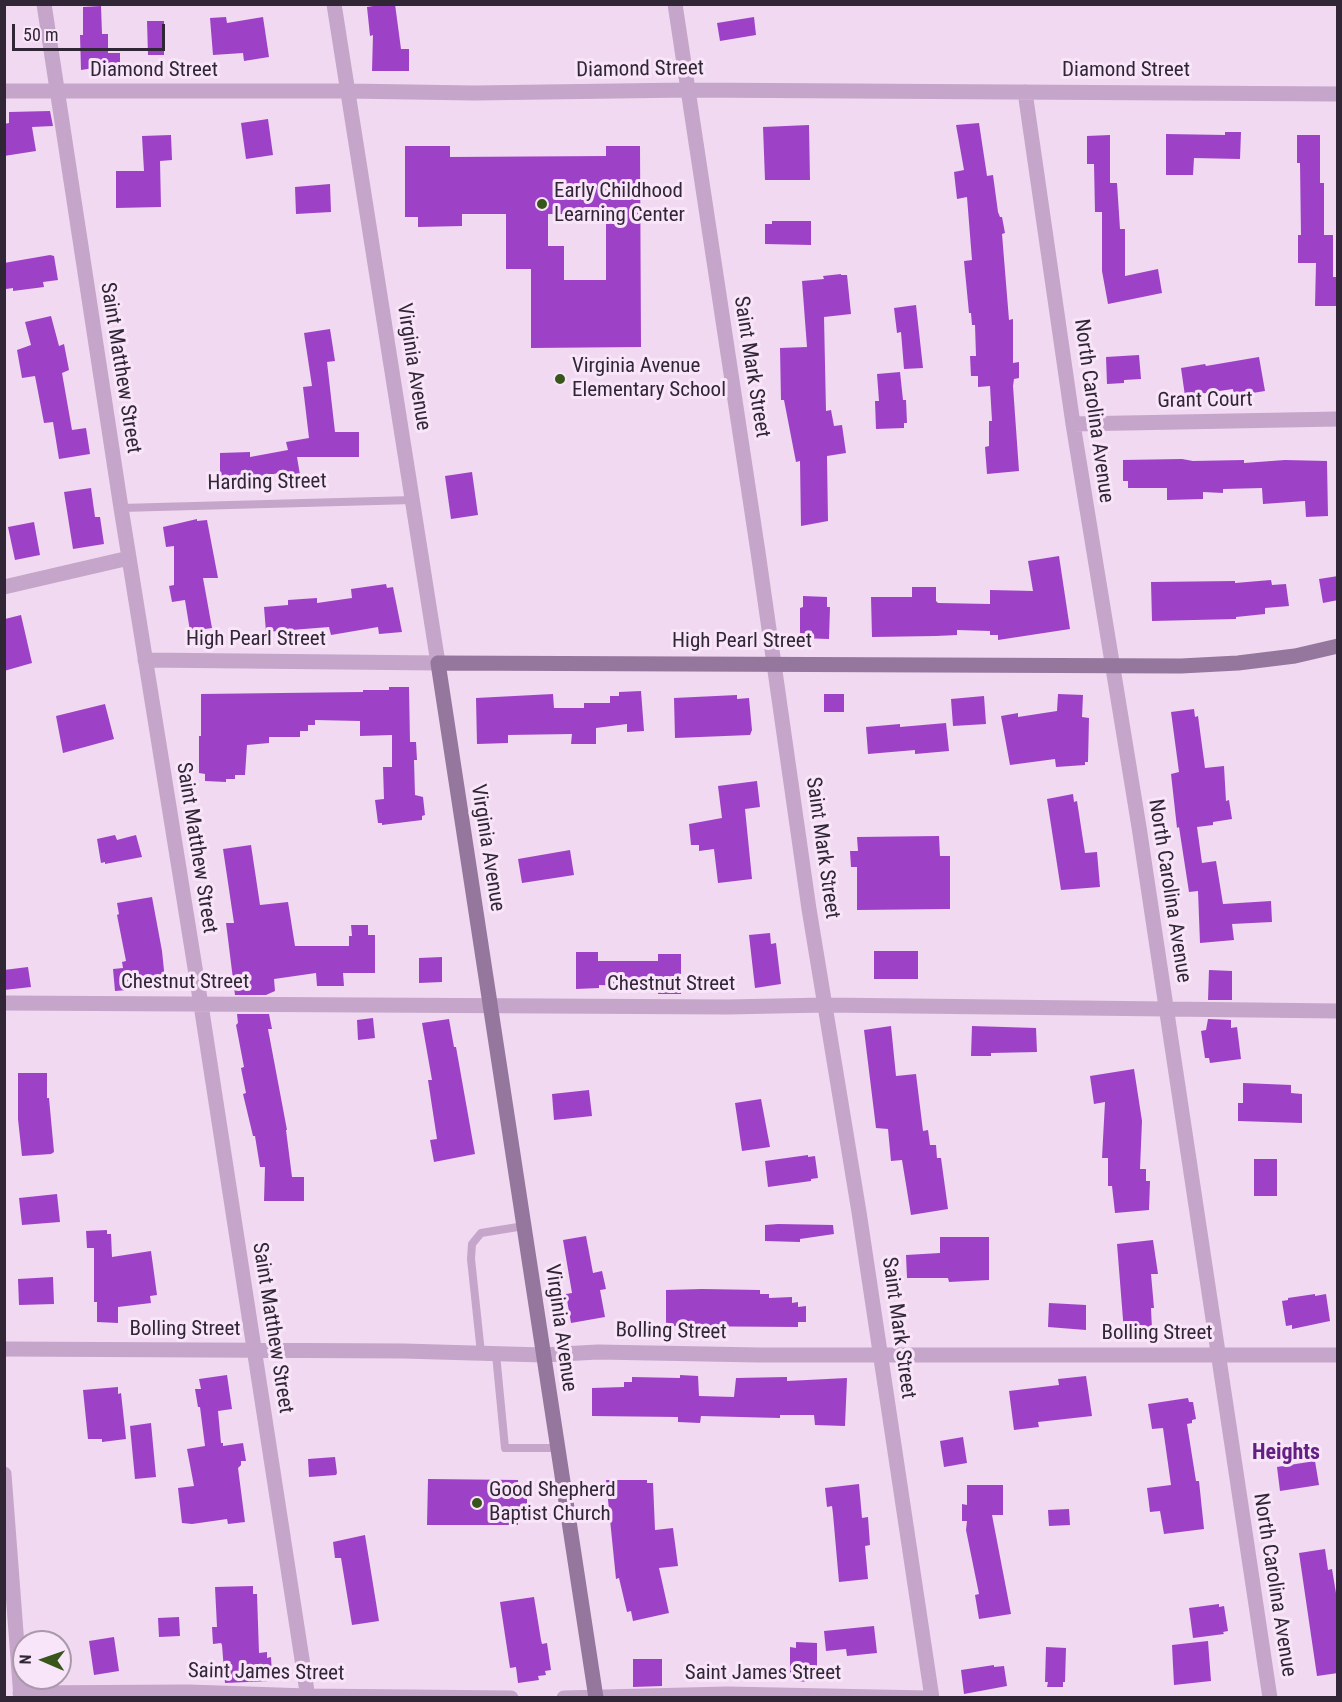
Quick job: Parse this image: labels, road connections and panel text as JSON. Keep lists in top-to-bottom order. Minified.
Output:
{"streets":{"street":["Diamond Street","Virginia Avenue","Saint Mark Street","Saint Matthew Street","Grant Court","North Carolina Avenue","High Pearl Street","Chestnut Street","Bolling Street","Saint James Street"],"lane":["Harding Street"]},"crossings":[["Diamond Street","Virginia Avenue"],["Diamond Street","Saint Mark Street"],["Diamond Street","Saint Matthew Street"],["Diamond Street","North Carolina Avenue"],["Virginia Avenue","Harding Street"],["Virginia Avenue","High Pearl Street"],["Virginia Avenue","Chestnut Street"],["Virginia Avenue","Bolling Street"],["Virginia Avenue","Saint James Street"],["Saint Mark Street","High Pearl Street"],["Saint Mark Street","Chestnut Street"],["Saint Mark Street","Bolling Street"],["Saint Matthew Street","Harding Street"],["Saint Matthew Street","High Pearl Street"],["Saint Matthew Street","Chestnut Street"],["Saint Matthew Street","Bolling Street"],["Saint Matthew Street","Saint James Street"],["Grant Court","North Carolina Avenue"],["North Carolina Avenue","High Pearl Street"],["North Carolina Avenue","Chestnut Street"],["North Carolina Avenue","Bolling Street"]],"districts":["Heights"],"places":["Early Childhood Learning Center","Virginia Avenue Elementary School","Good Shepherd Baptist Church"],"scale_bar":"50 m","north":"left"}
